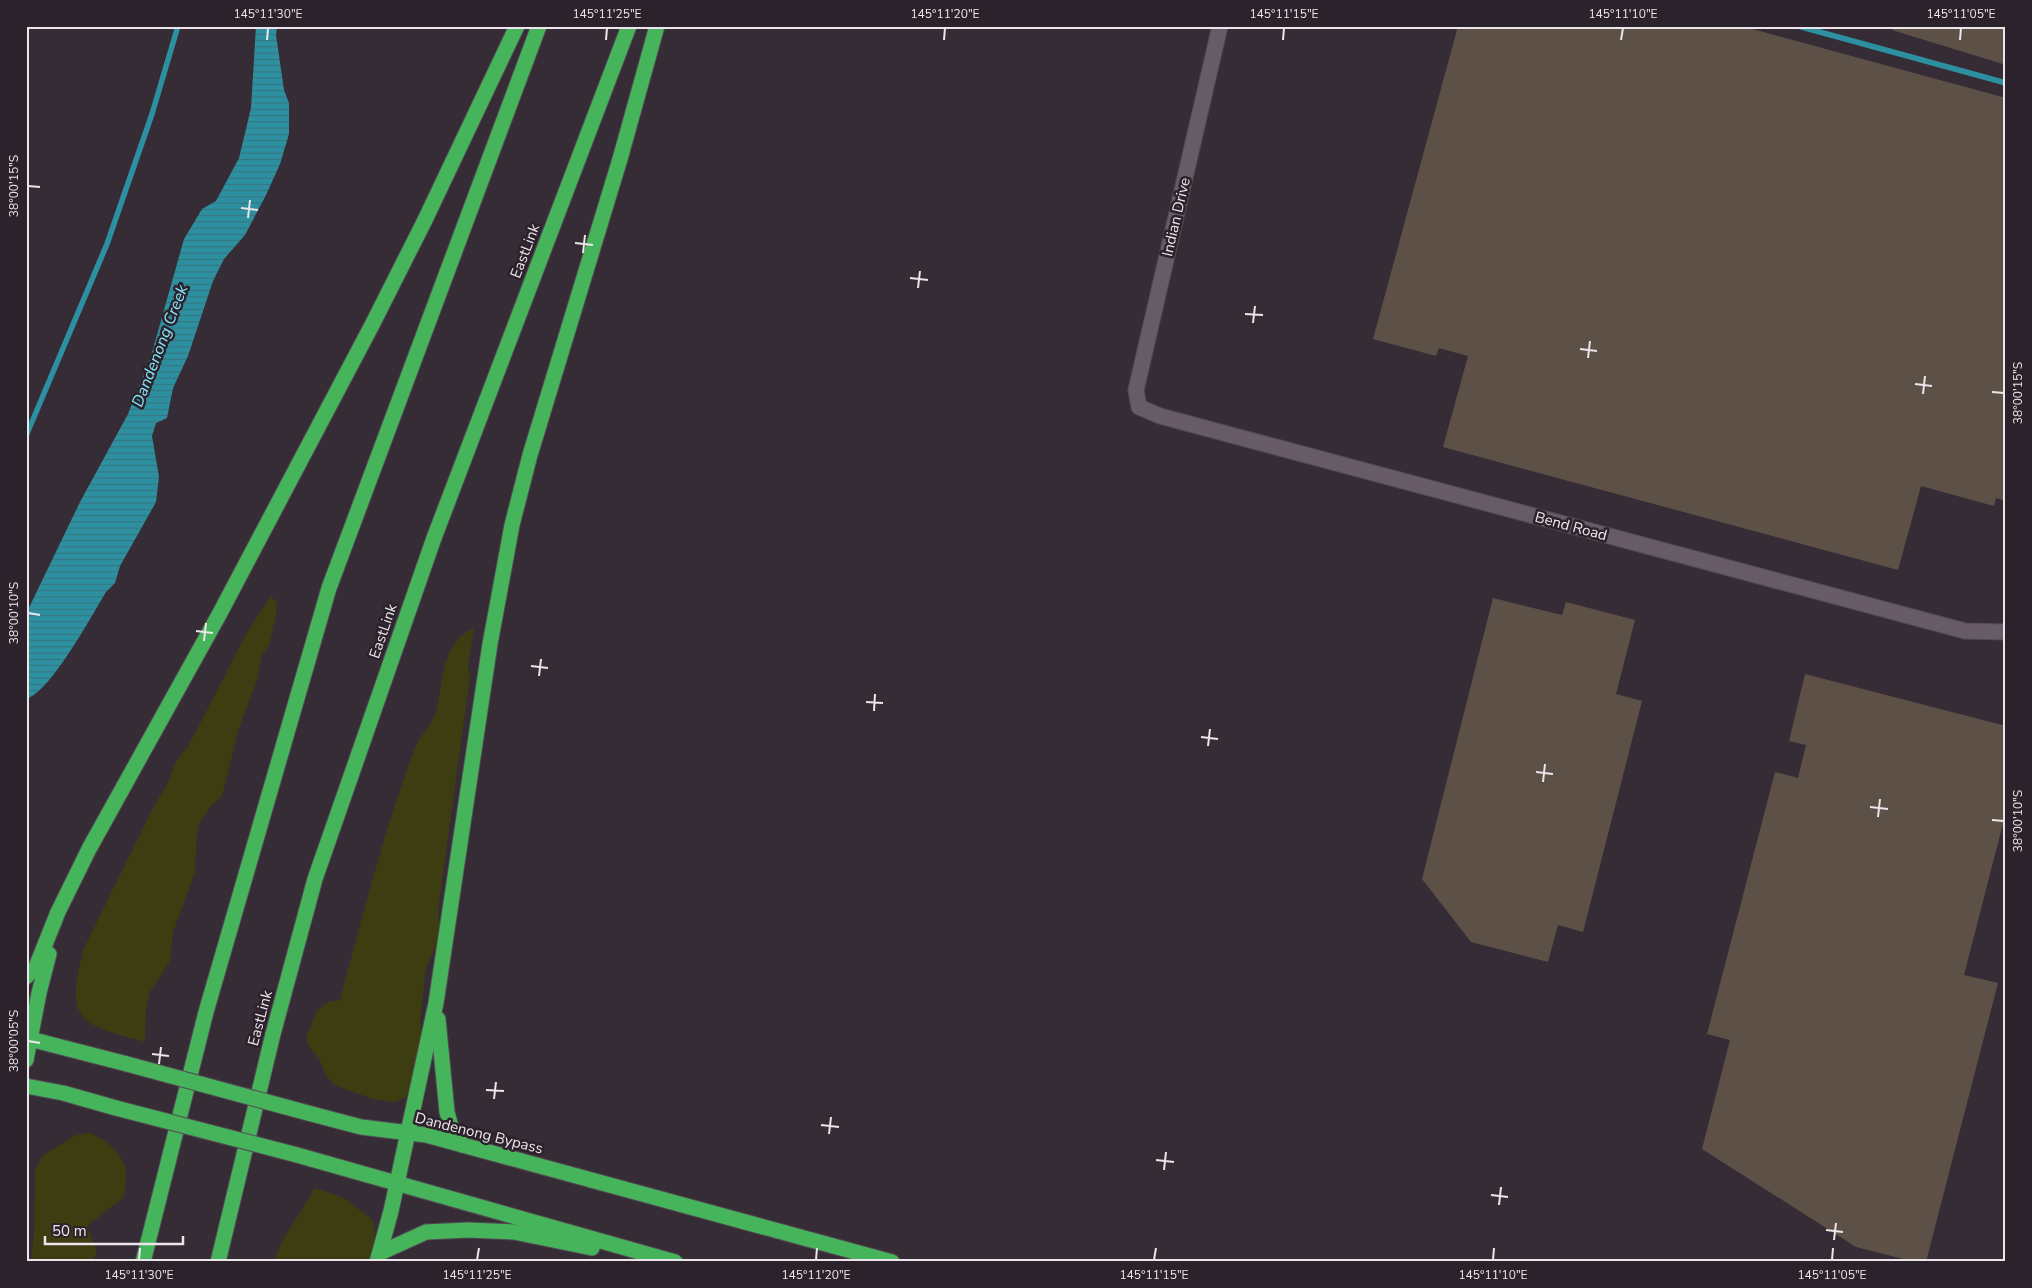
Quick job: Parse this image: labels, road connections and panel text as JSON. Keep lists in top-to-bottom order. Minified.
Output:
{"streets":{"highway":["EastLink","Dandenong Bypass"],"street":["Indian Drive","Bend Road"]},"crossings":[["Indian Drive","Bend Road"]],"water":["Dandenong Creek"],"scale_bar":"50 m","coordinates":["145°11'30\"E","145°11'25\"E","145°11'20\"E","145°11'15\"E","145°11'10\"E","145°11'05\"E","38°00'15\"S","38°00'10\"S","38°00'05\"S"]}
